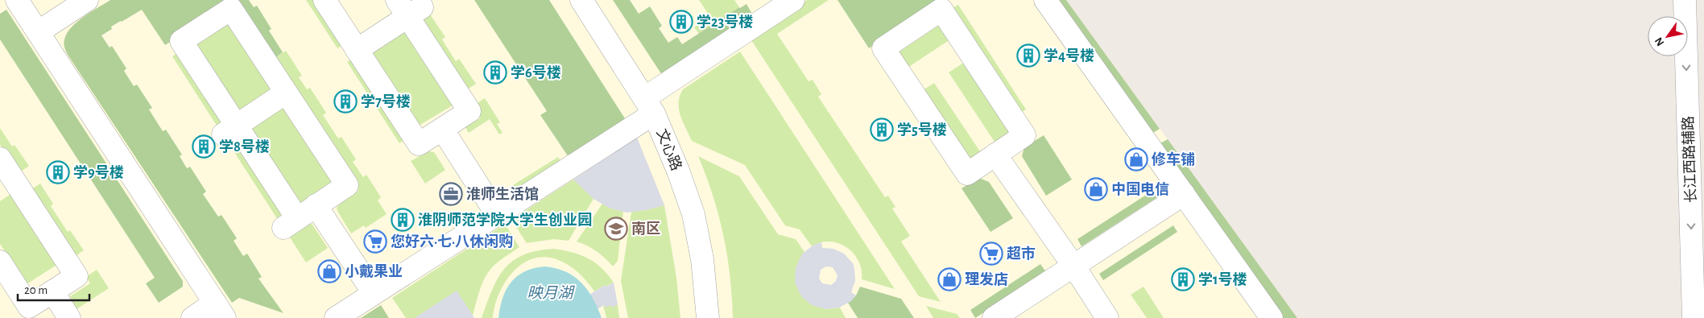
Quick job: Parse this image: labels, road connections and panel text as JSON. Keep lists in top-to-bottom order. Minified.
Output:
{"streets":{"street":["文心路","长江西路辅路"]},"one_way":["长江西路辅路"],"water":["映月湖"],"places":{"building":["学23号楼","学4号楼","学6号楼","学7号楼","学5号楼","学8号楼","学9号楼","淮阴师范学院大学生创业园","学1号楼"],"shop":["修车铺","中国电信","小戴果业","理发店"],"office":["淮师生活馆"],"school or university":["南区"],"supermarket":["您好六·七·八休闲购","超市"]},"scale_bar":"20 m","north":"bottom left"}
